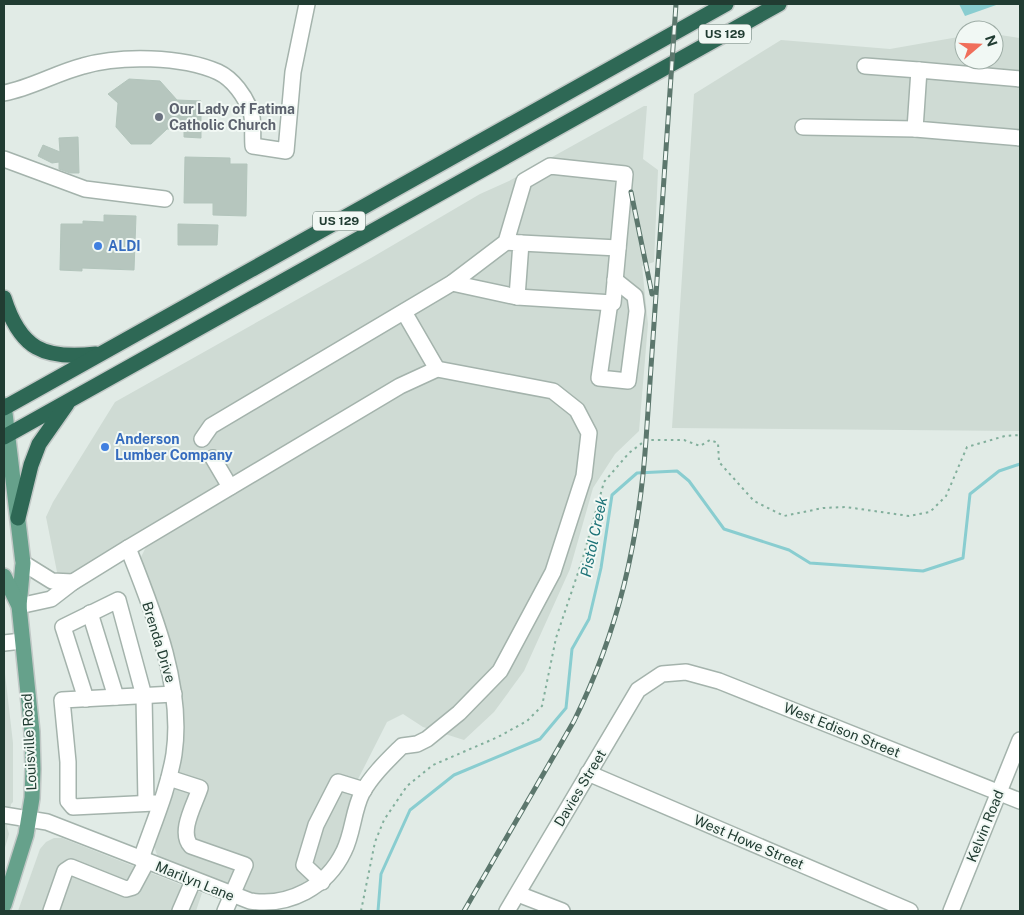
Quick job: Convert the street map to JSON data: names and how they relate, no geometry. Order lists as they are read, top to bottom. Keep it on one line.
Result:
{"streets":{"highway":["US 129"],"main road":["Louisville Road"],"street":["Brenda Drive","West Edison Street","Davies Street","Kelvin Road","West Howe Street","Marilyn Lane"]},"crossings":[["US 129","Louisville Road"],["Brenda Drive","Marilyn Lane"],["West Edison Street","Davies Street"],["West Edison Street","Kelvin Road"],["Louisville Road","Marilyn Lane"],["Davies Street","West Howe Street"]],"water":["Pistol Creek"],"places":["Our Lady of Fatima Catholic Church","ALDI","Anderson Lumber Company"],"north":"right"}
